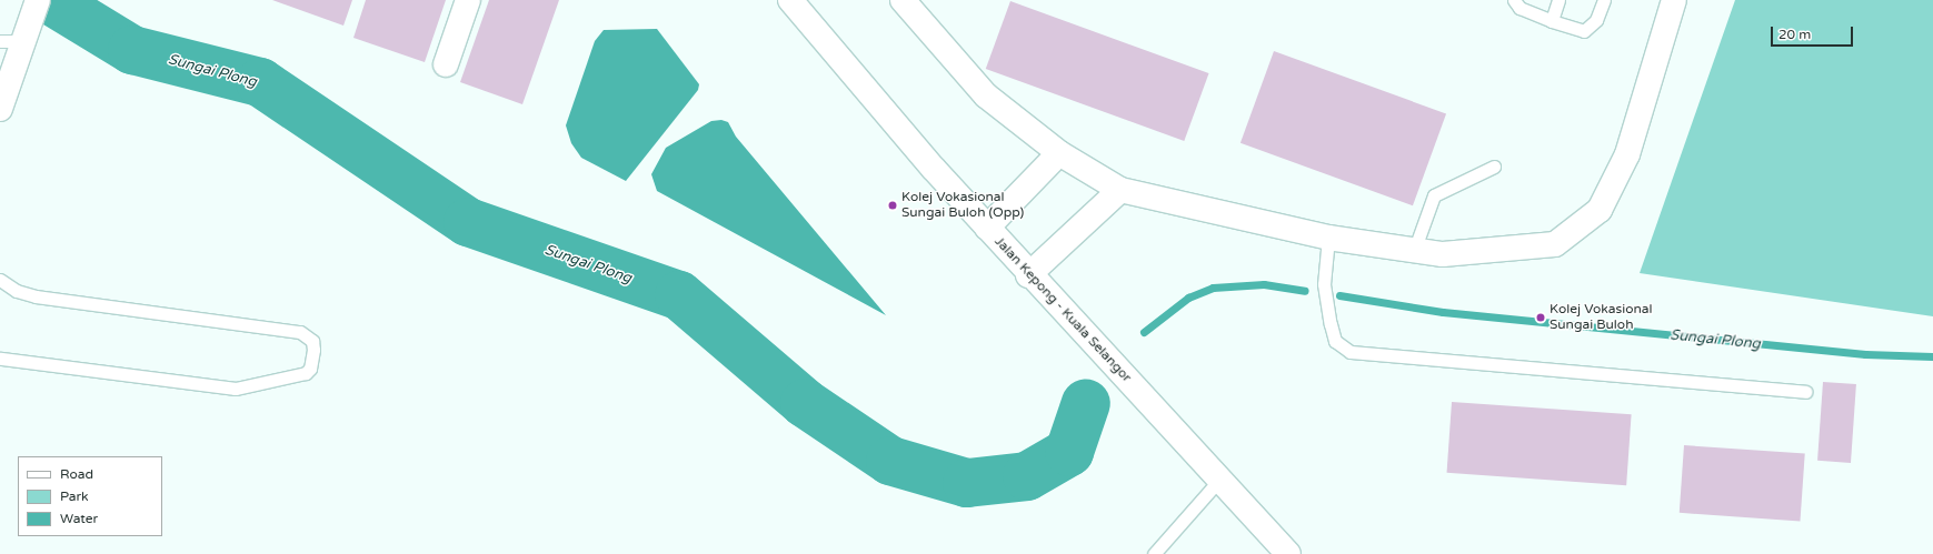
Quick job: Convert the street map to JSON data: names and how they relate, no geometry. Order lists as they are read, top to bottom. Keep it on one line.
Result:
{"streets":{"main road":["Jalan Kepong - Kuala Selangor"]},"water":["Sungai Plong"],"places":["Kolej Vokasional Sungai Buloh (Opp)","Kolej Vokasional Sungai Buloh"],"legend":["Road","Park","Water"],"scale_bar":"20 m"}
